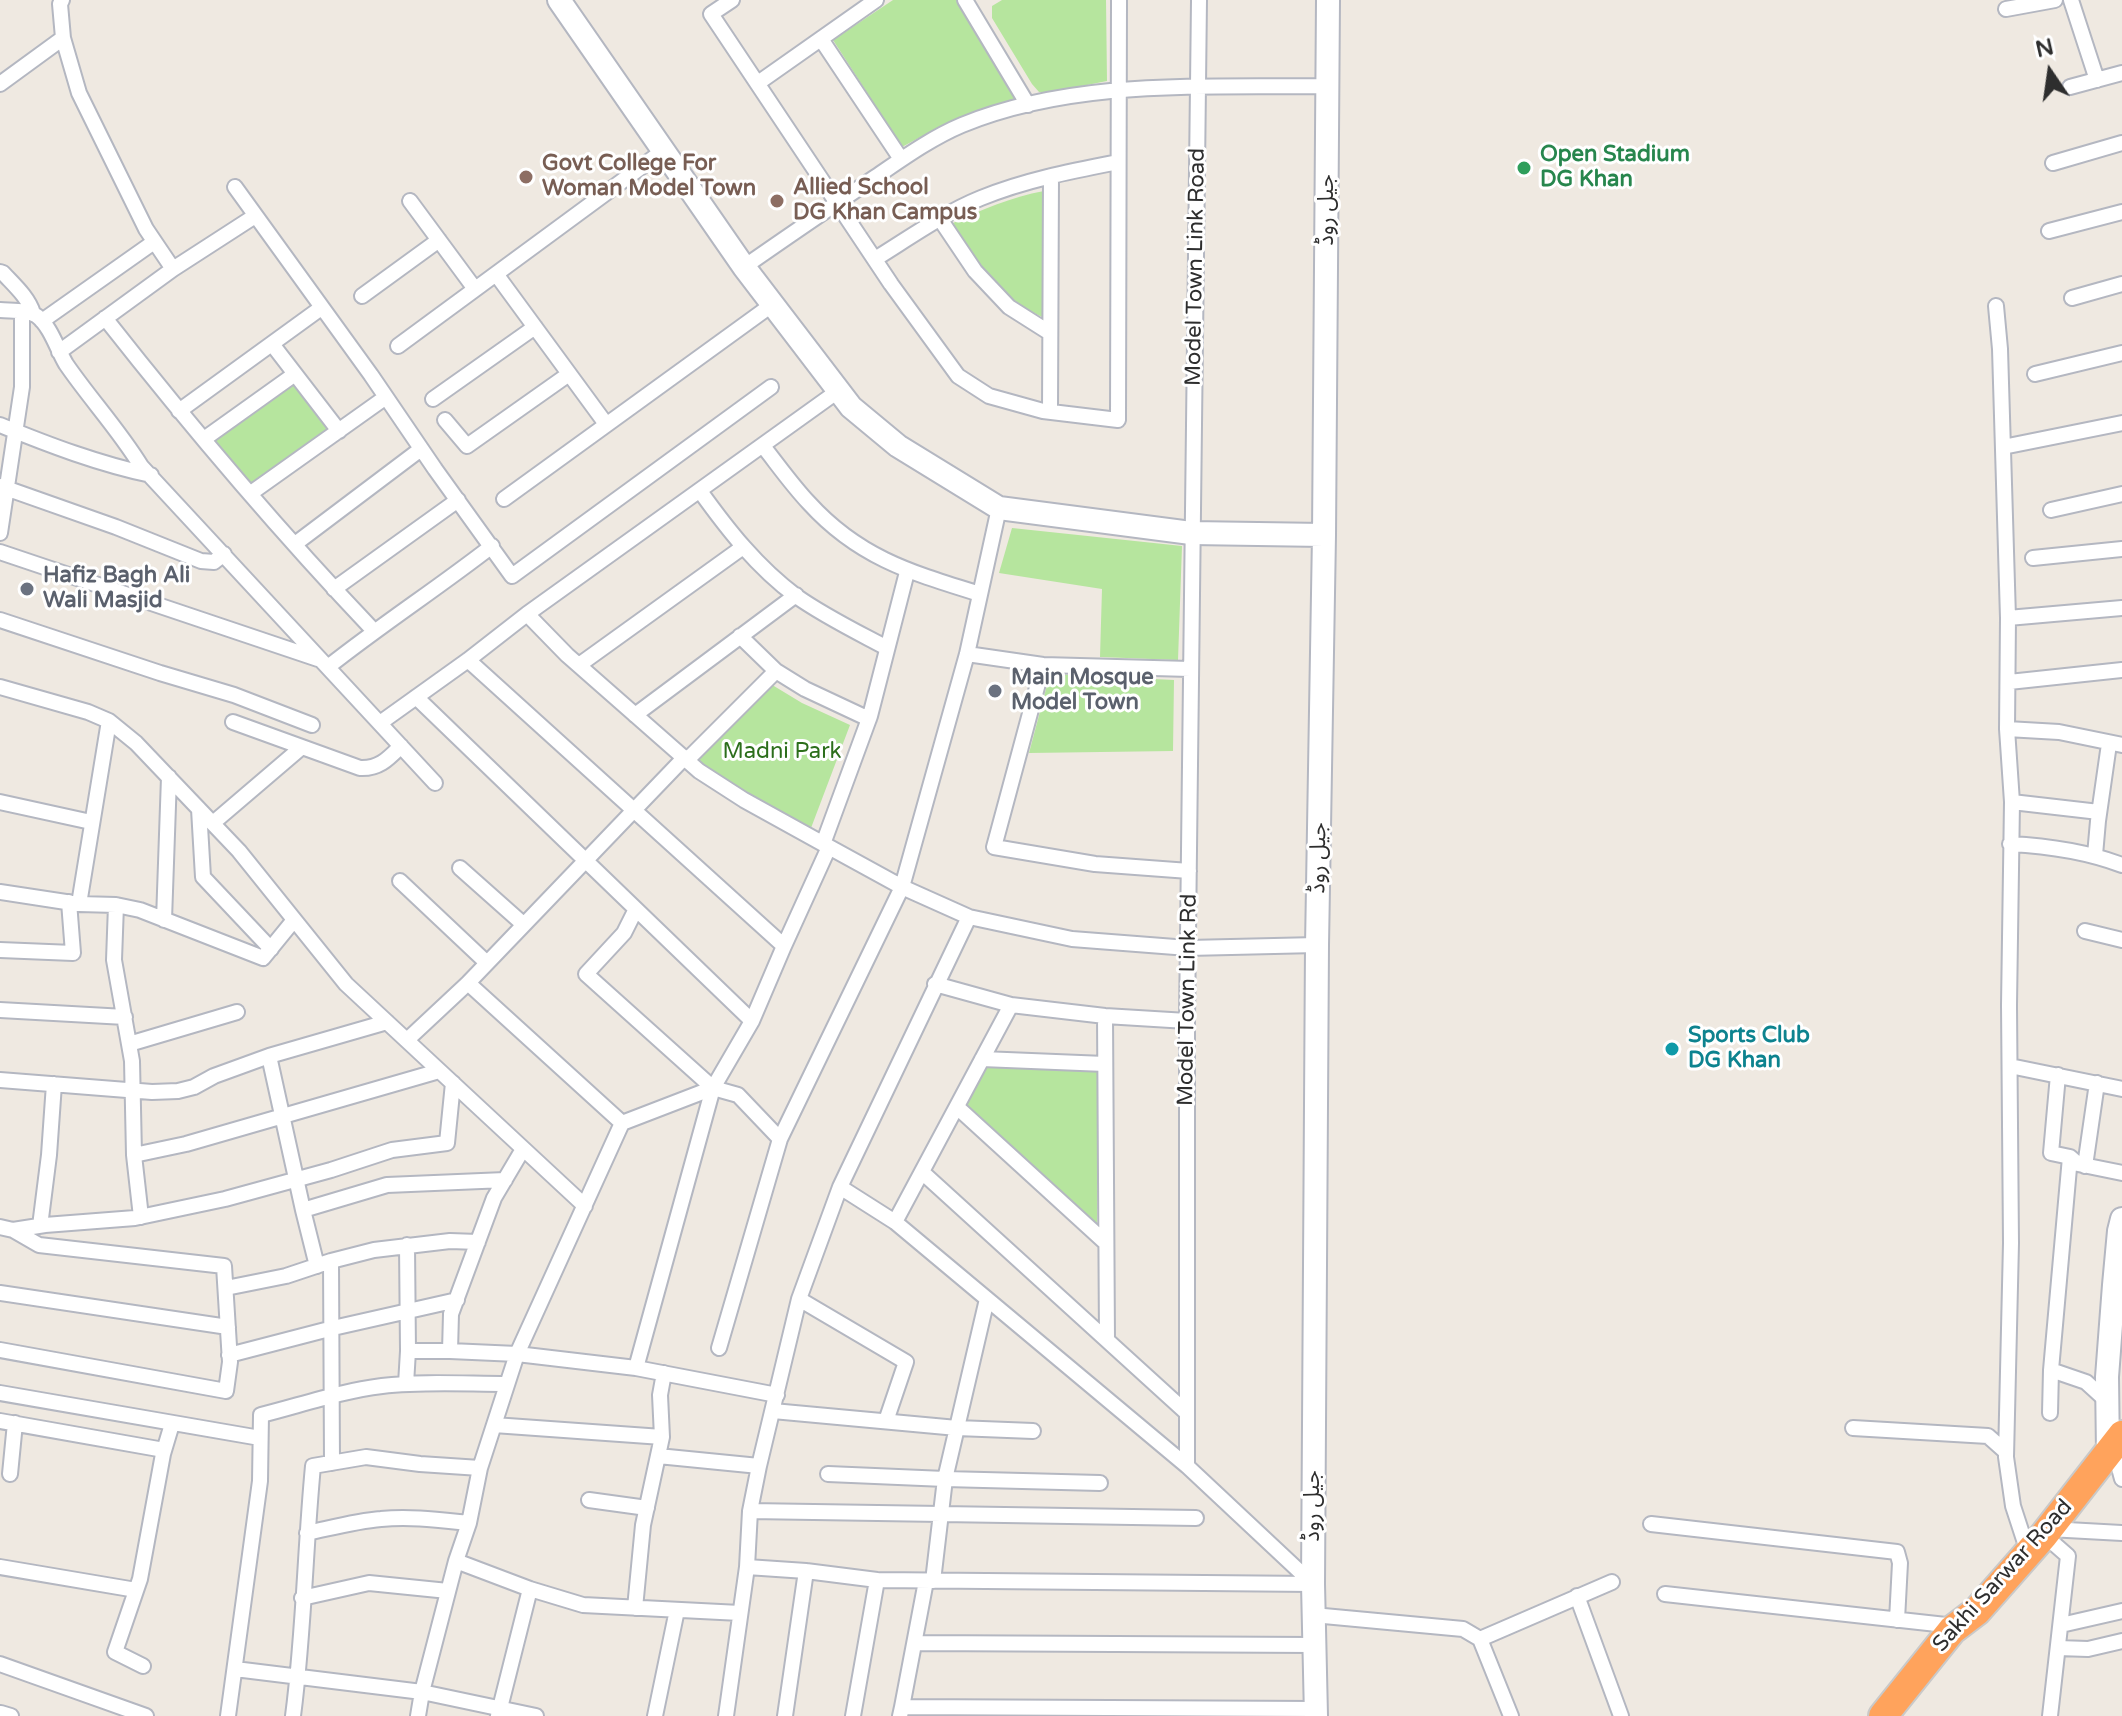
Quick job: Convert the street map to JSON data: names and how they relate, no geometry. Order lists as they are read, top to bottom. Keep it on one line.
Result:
{"streets":{"highway":["Sakhi Sarwar Road"],"main road":["جیل روڈ"],"street":["Model Town Link Road","Model Town Link Rd"]},"crossings":[["Model Town Link Road","Model Town Link Rd"]],"parks":["Madni Park"],"places":["Open Stadium DG Khan","Govt College For Woman Model Town","Allied School DG Khan Campus","Hafiz Bagh Ali Wali Masjid","Main Mosque Model Town","Sports Club DG Khan"],"north":"top"}
